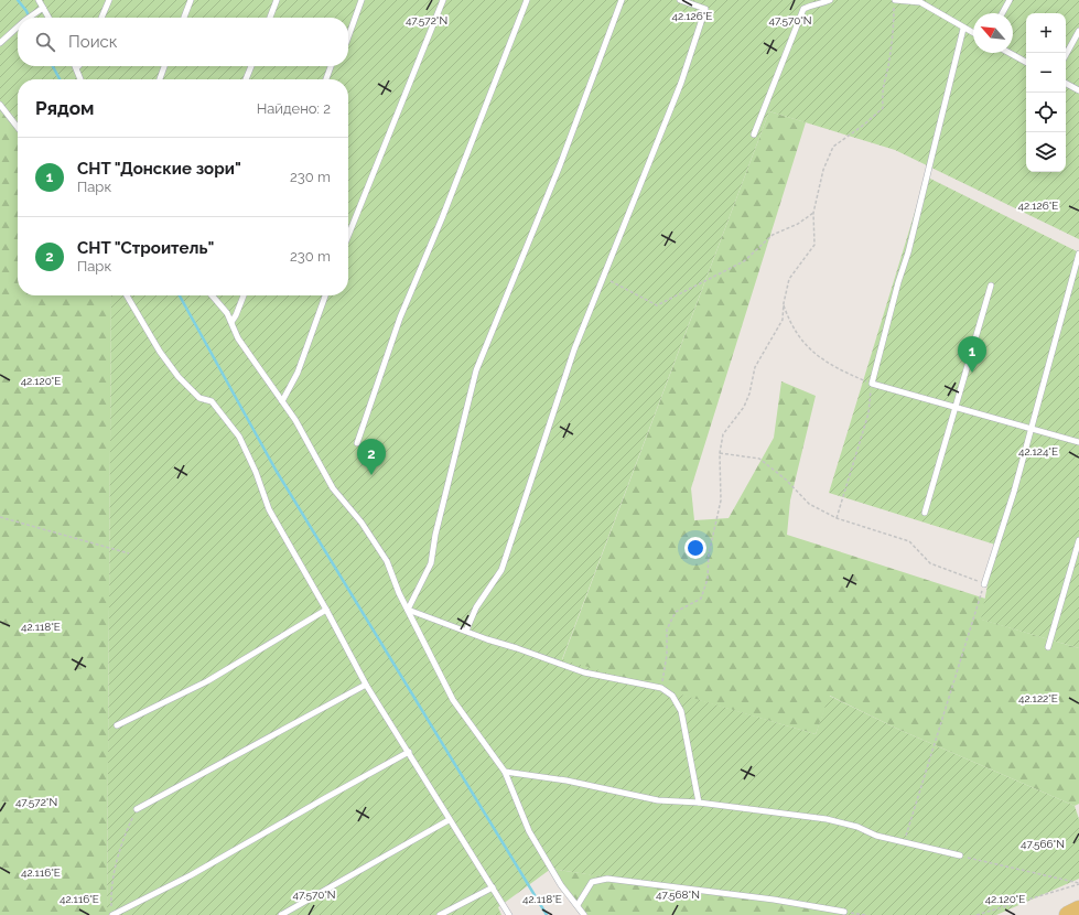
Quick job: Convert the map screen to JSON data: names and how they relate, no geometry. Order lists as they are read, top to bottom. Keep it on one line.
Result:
{"north":"top left","page":{"map_buttons":["+","−"],"search":"Поиск","heading":["Рядом","Найдено: 2"],"list":[{"mark":"1","name":"СНТ \"Донские зори\"","note":"Парк","value":"230 m"},{"mark":"2","name":"СНТ \"Строитель\"","note":"Парк","value":"230 m"}],"pins":["1","2"]},"coordinates":["42.126°E","47.572°N","47.570°N","42.120°E","42.124°E","42.118°E","42.122°E","47.566°N","42.116°E","47.568°N"]}
